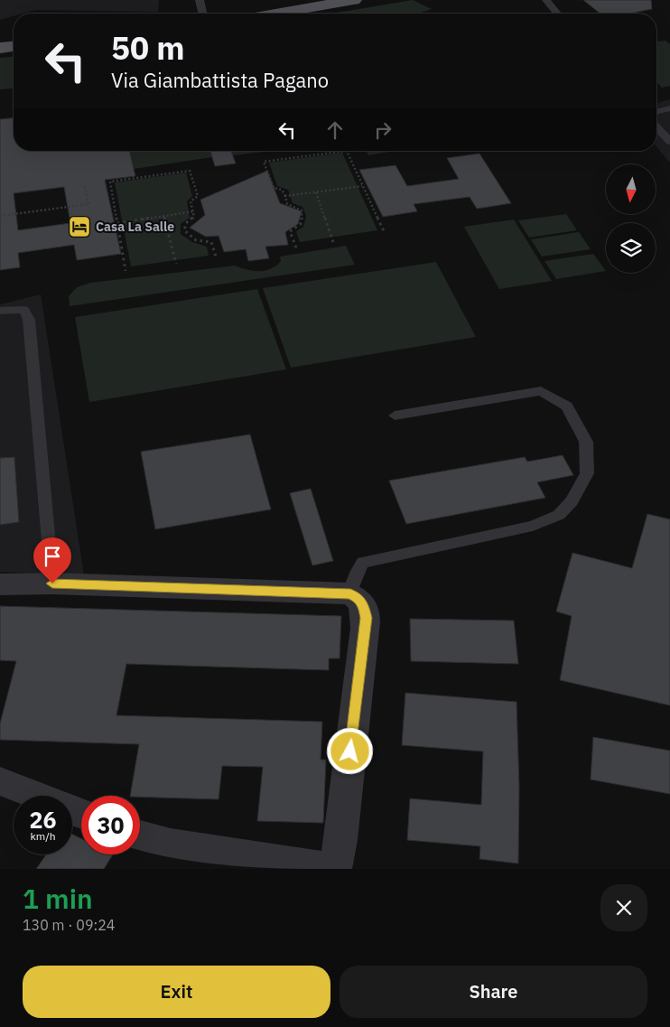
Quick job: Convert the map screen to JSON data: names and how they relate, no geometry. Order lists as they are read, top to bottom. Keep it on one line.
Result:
{"places":{"hotel":["Casa La Salle"]},"north":"bottom","page":{"turn":["50 m","Via Giambattista Pagano"],"speed":"26 km/h","limit":"30","heading":["1 min","130 m · 09:24"],"buttons":["Exit","Share"]}}
